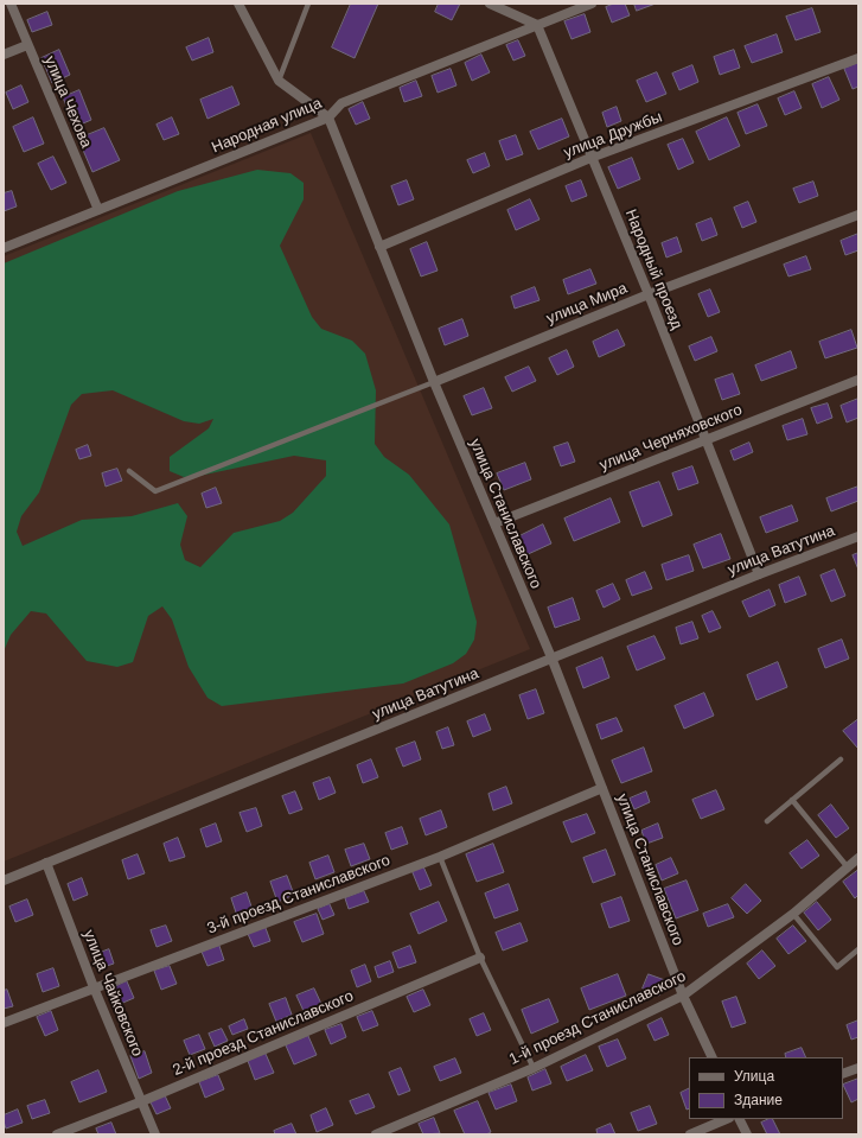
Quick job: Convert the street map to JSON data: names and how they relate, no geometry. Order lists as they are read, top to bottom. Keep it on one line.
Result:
{"streets":{"street":["улица Чехова","Народная улица","улица Дружбы","Народный проезд","улица Мира","улица Черняховского","улица Станиславского","улица Ватутина","3-й проезд Станиславского","улица Чайковского","1-й проезд Станиславского","2-й проезд Станиславского"]},"crossings":[["улица Чехова","Народная улица"],["Народная улица","Народный проезд"],["Народная улица","улица Станиславского"],["улица Дружбы","Народный проезд"],["улица Дружбы","улица Станиславского"],["Народный проезд","улица Мира"],["Народный проезд","улица Черняховского"],["Народный проезд","улица Ватутина"],["улица Мира","улица Станиславского"],["улица Черняховского","улица Станиславского"],["улица Станиславского","улица Ватутина"],["улица Станиславского","3-й проезд Станиславского"],["улица Станиславского","1-й проезд Станиславского"],["улица Ватутина","улица Чайковского"],["3-й проезд Станиславского","улица Чайковского"],["улица Чайковского","2-й проезд Станиславского"]],"legend":["Улица","Здание"]}
